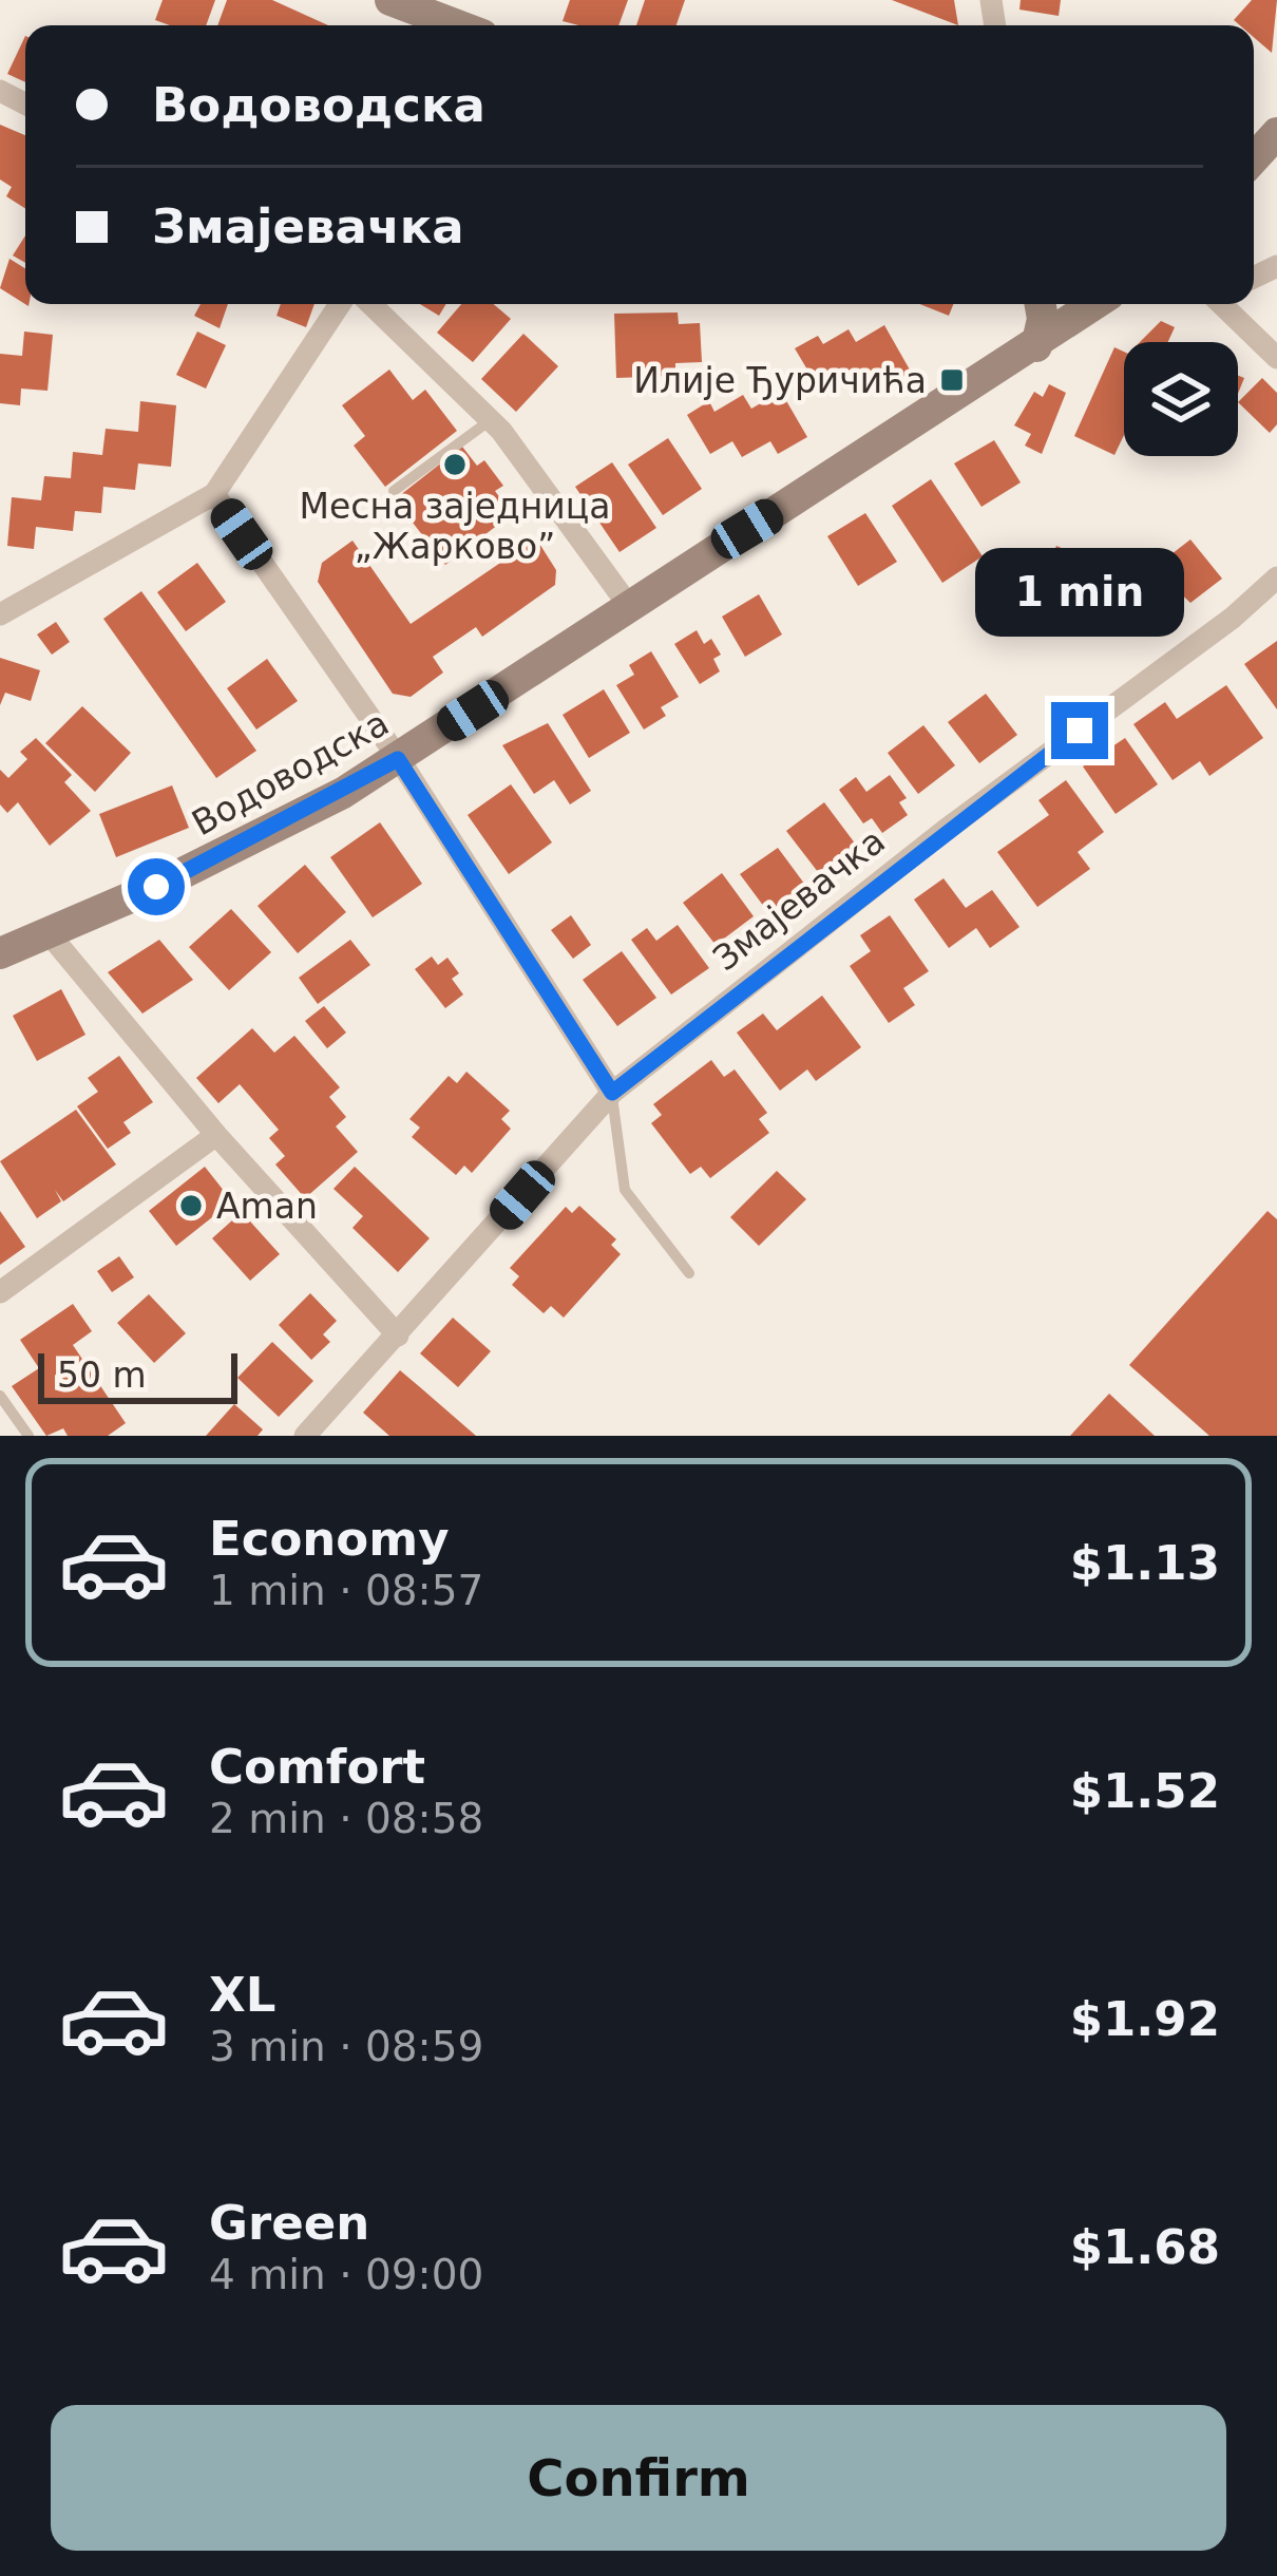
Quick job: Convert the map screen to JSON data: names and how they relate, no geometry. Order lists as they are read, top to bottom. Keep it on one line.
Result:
{"streets":{"street":["Водоводска","Змајевачка"]},"places":{"transit":["Илије Ђуричића"],"other":["Месна заједница „Жарково”","Aman"]},"scale_bar":"50 m","page":{"banner":["Водоводска","Змајевачка"],"bubble":"1 min","scale":"50 m","list":[{"name":"Economy","note":"1 min · 08:57","value":"$1.13"},{"name":"Comfort","note":"2 min · 08:58","value":"$1.52"},{"name":"XL","note":"3 min · 08:59","value":"$1.92"},{"name":"Green","note":"4 min · 09:00","value":"$1.68"}],"buttons":"Confirm"}}
